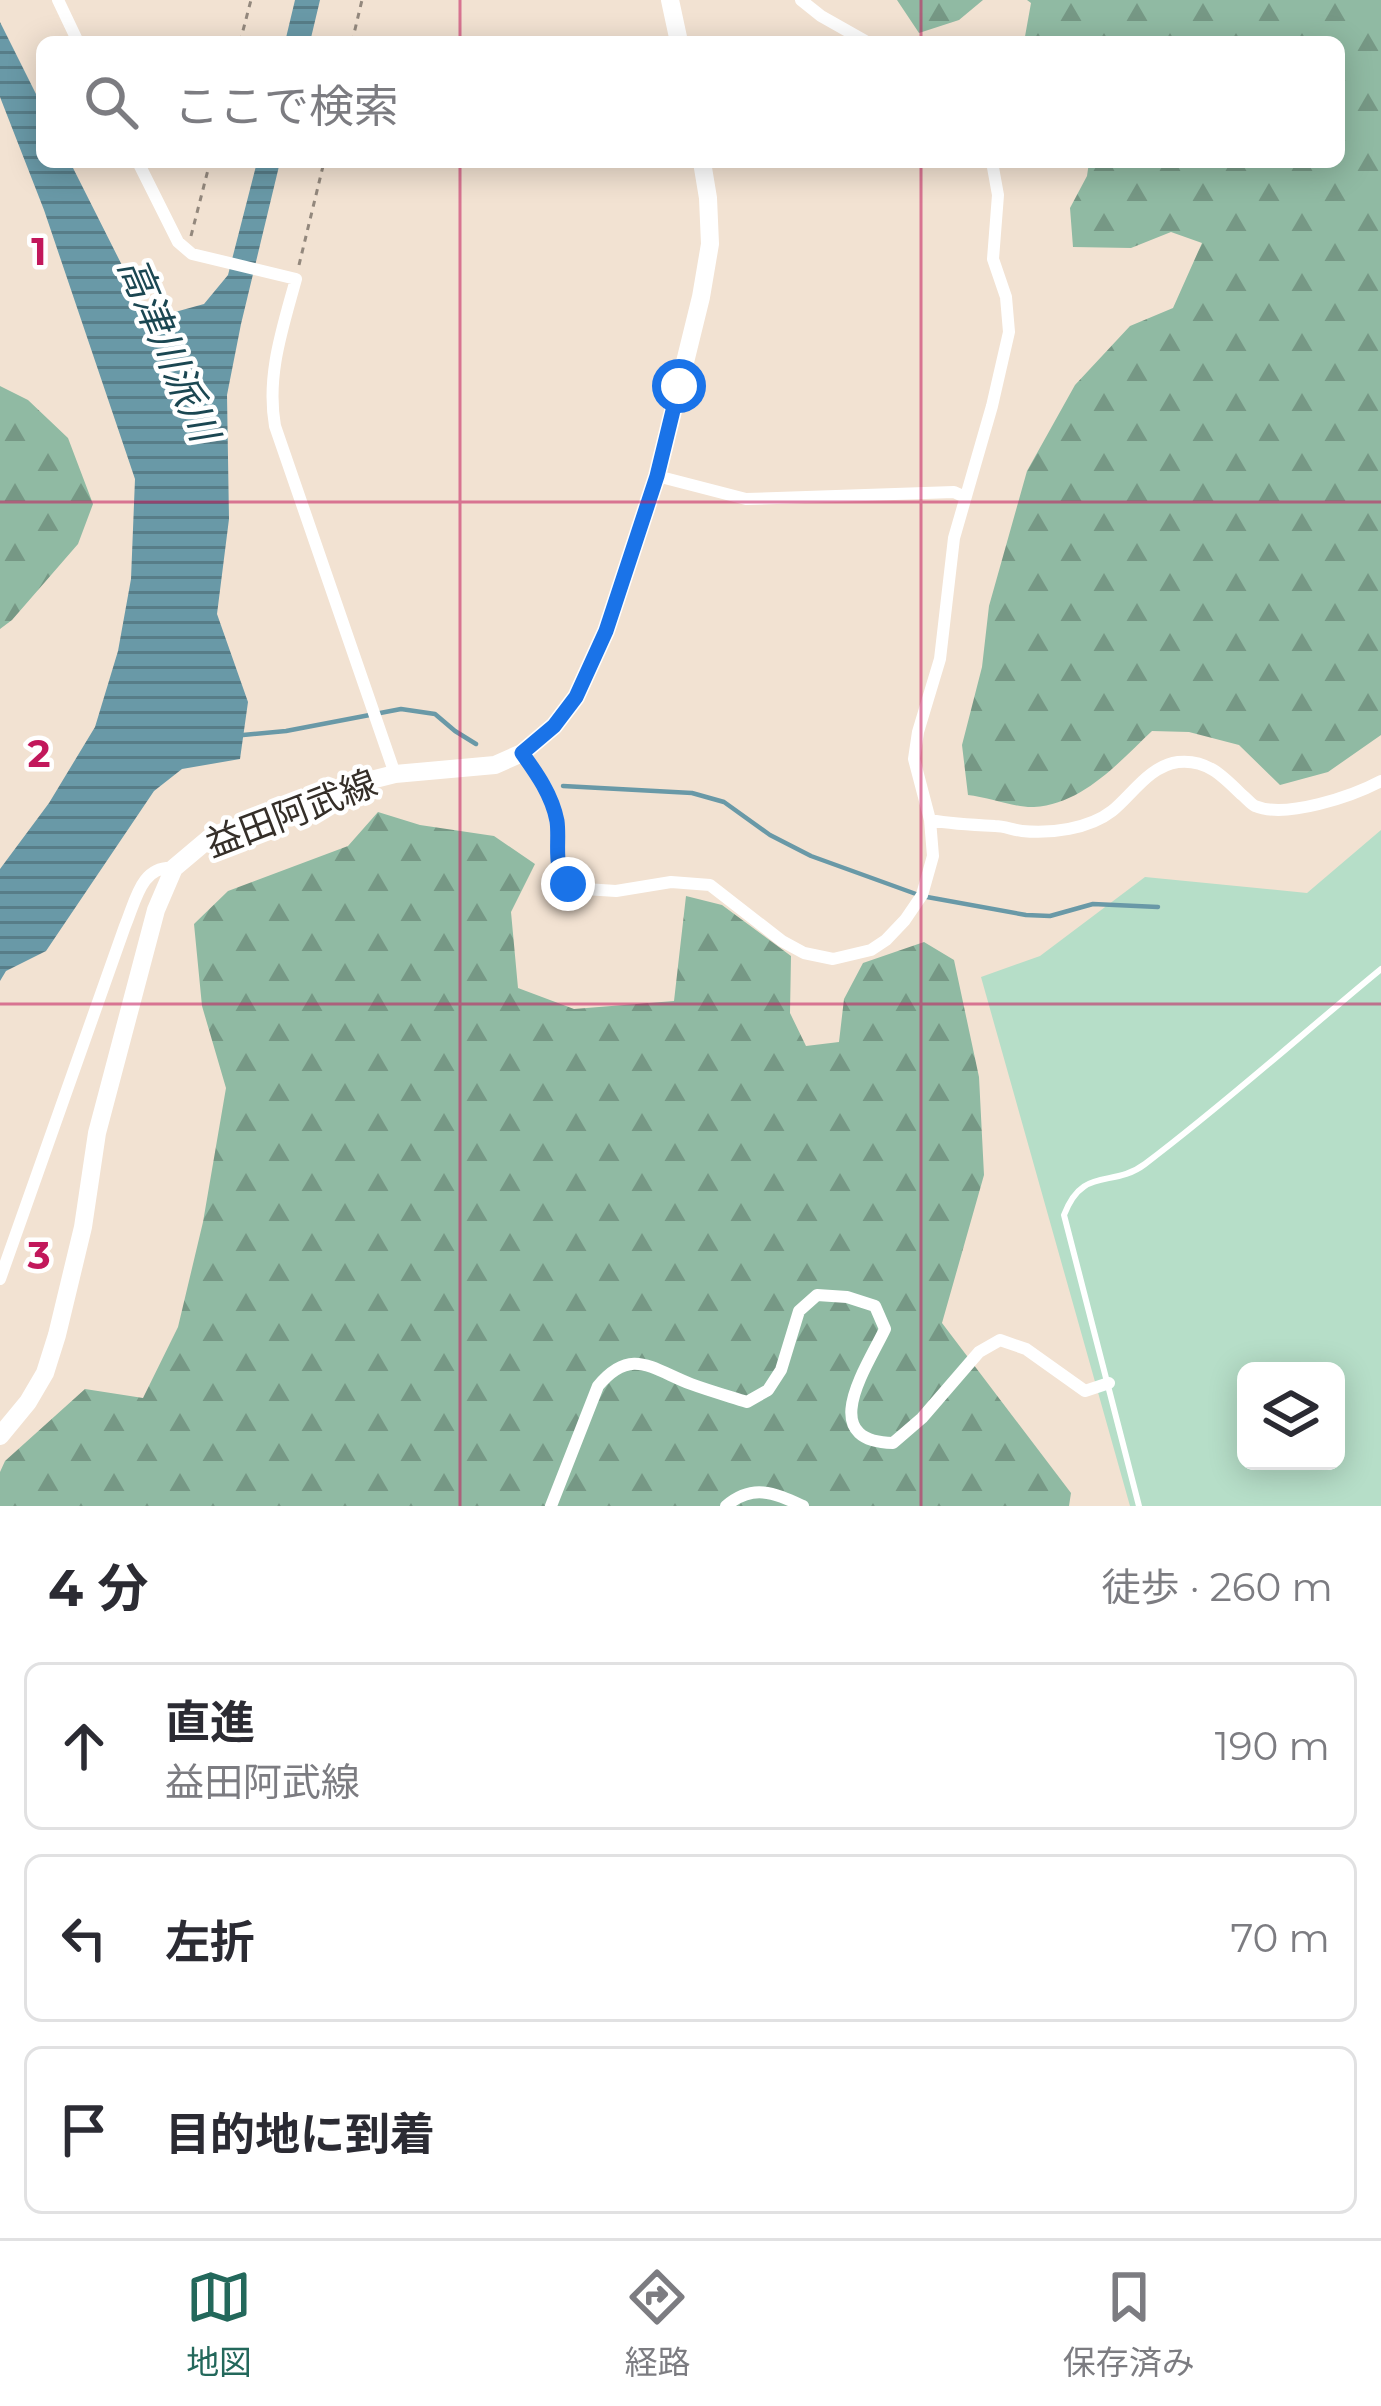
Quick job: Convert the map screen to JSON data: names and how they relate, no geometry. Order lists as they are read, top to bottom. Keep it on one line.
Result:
{"streets":{"main road":["益田阿武線"]},"water":["高津川派川"],"page":{"search":"ここで検索","heading":["4 分","徒歩 · 260 m"],"list":[["直進","益田阿武線","190 m"],["左折","70 m"],"目的地に到着"],"nav":["地図","経路","保存済み"]},"grid":{"rows":["1","2","3"]}}
